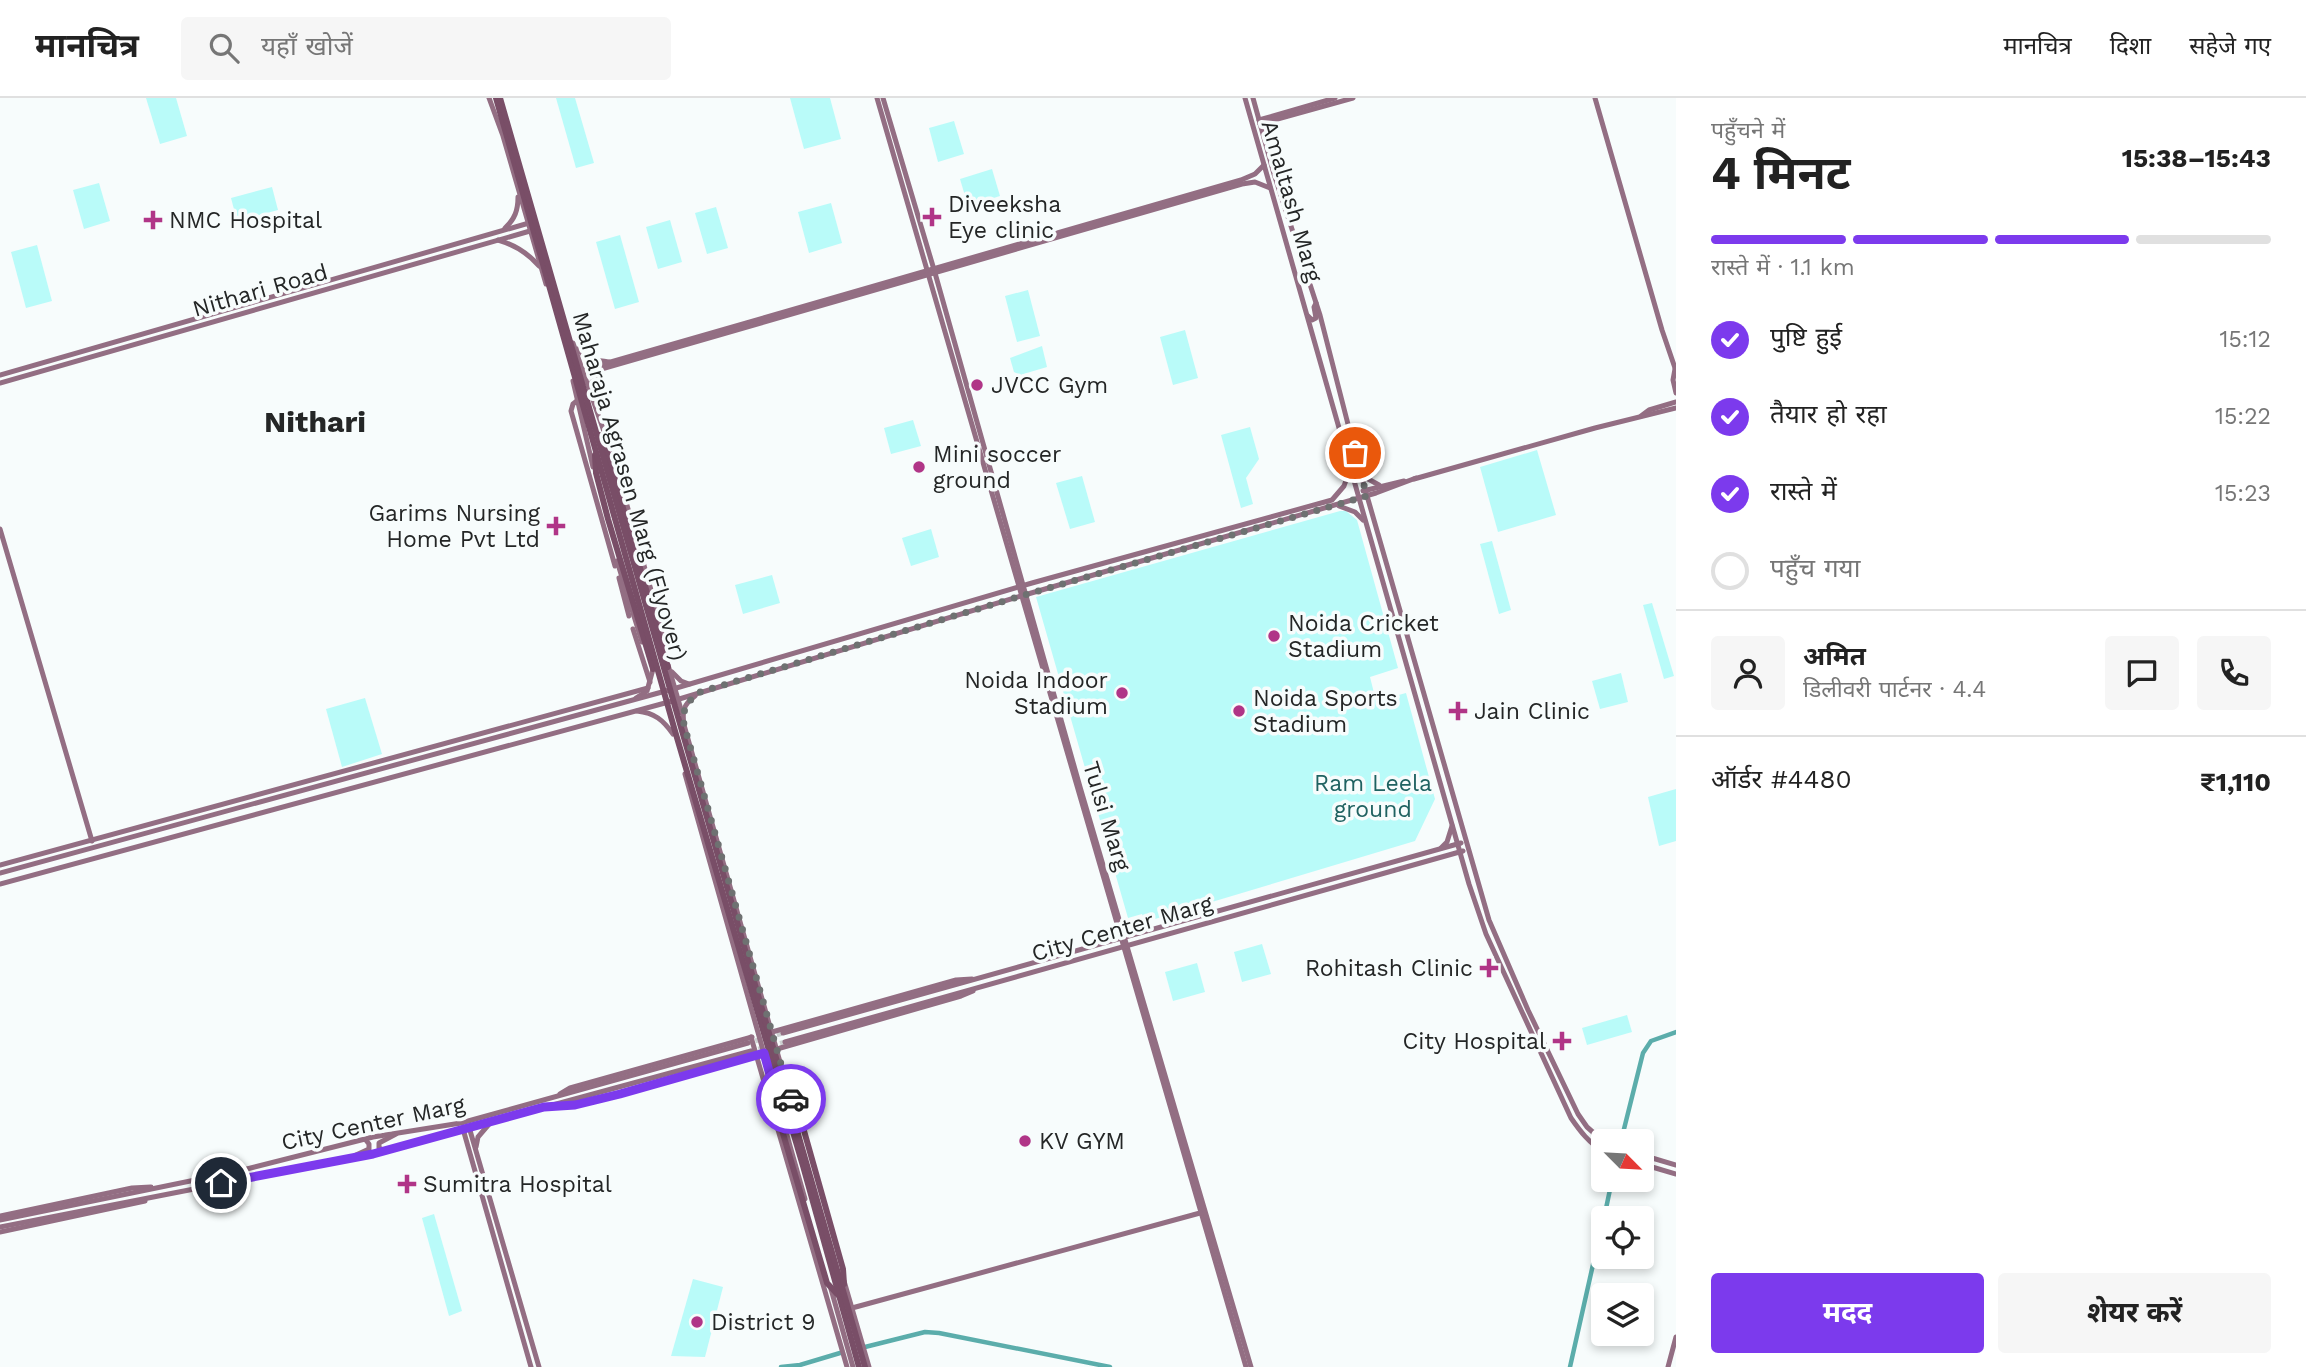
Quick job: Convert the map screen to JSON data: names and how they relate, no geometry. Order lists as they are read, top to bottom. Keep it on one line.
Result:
{"streets":{"main road":["Maharaja Agrasen Marg (Flyover)"],"street":["Amaltash Marg","Nithari Road","Tulsi Marg","City Center Marg"]},"crossings":[["Amaltash Marg","City Center Marg"],["Tulsi Marg","City Center Marg"]],"districts":["Nithari"],"parks":["Ram Leela ground"],"places":{"health":["Diveeksha Eye clinic","NMC Hospital","Garims Nursing Home Pvt Ltd","Jain Clinic","Rohitash Clinic","City Hospital","Sumitra Hospital"],"other":["JVCC Gym","Mini soccer ground","Noida Cricket Stadium","Noida Indoor Stadium","Noida Sports Stadium","KV GYM","District 9"]},"north":"bottom right","page":{"header":"मानचित्र","search":"यहाँ खोजें","nav":["मानचित्र","दिशा","सहेजे गए"],"heading":["4 मिनट","पहुँचने में","15:38–15:43"],"panel":["अमित","डिलीवरी पार्टनर · 4.4","ऑर्डर #4480","₹1,110"],"bar":"रास्ते में · 1.1 km","list":[["पुष्टि हुई","15:12"],["तैयार हो रहा","15:22"],["रास्ते में","15:23"],"पहुँच गया"],"buttons":["मदद","शेयर करें"]}}
